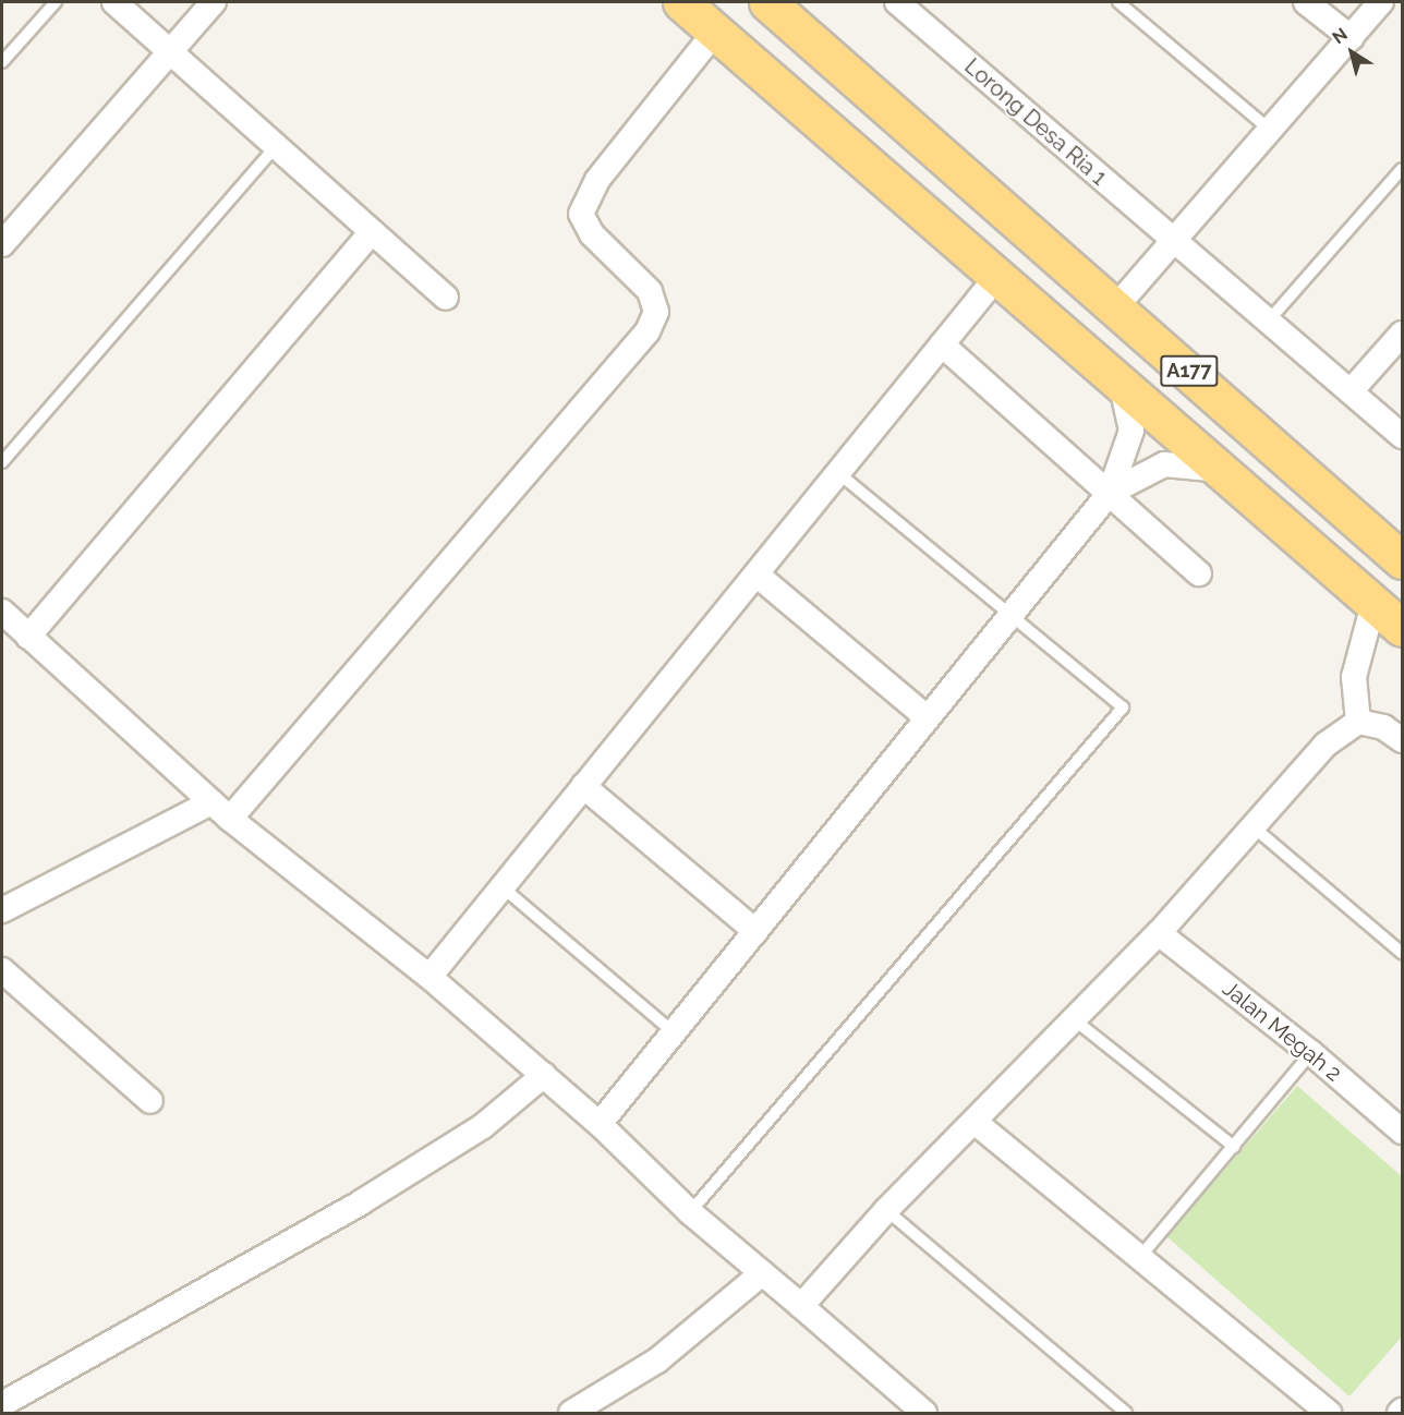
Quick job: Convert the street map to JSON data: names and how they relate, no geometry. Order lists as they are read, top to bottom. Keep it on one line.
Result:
{"streets":{"highway":["A177"],"street":["Lorong Desa Ria 1","Jalan Megah 2"]},"north":"top left"}
